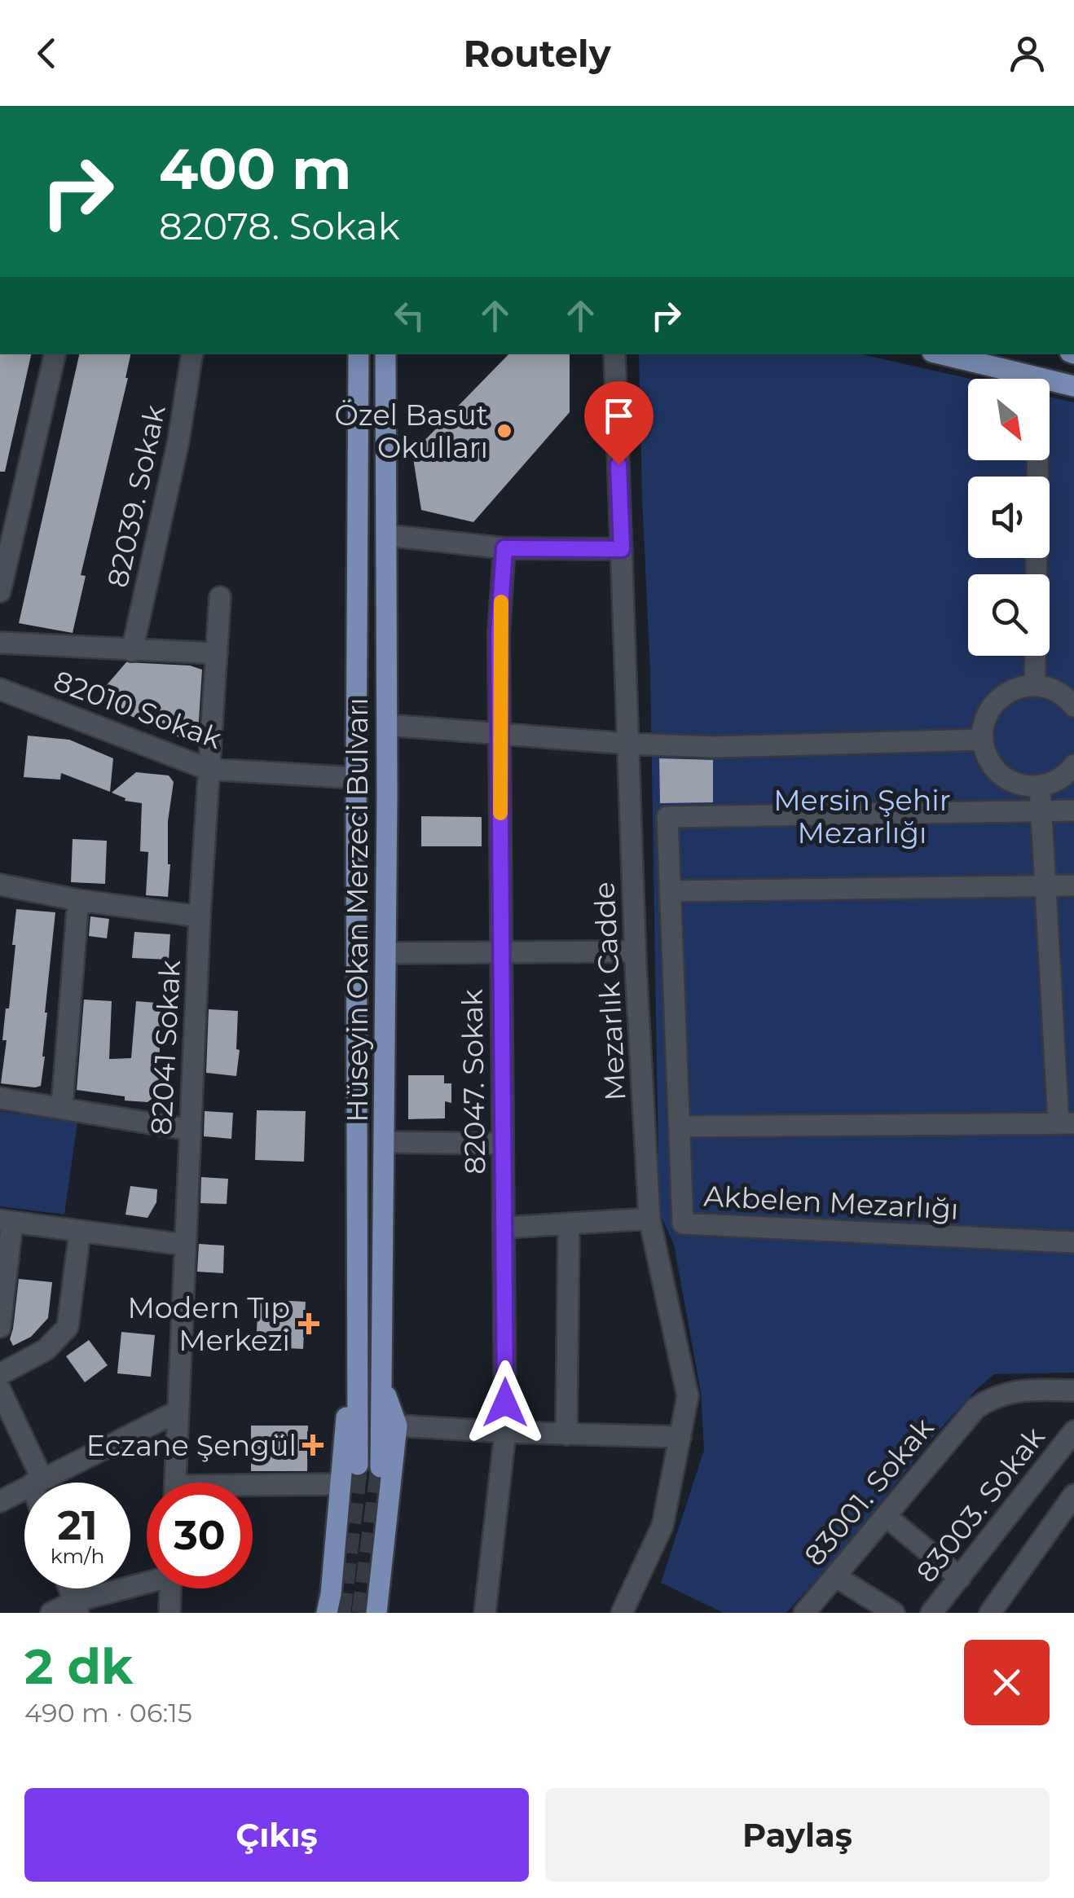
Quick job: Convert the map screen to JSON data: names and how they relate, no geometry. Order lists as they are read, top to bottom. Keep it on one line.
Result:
{"streets":{"main road":["Hüseyin Okan Merzeci Bulvarı"],"street":["82039. Sokak","82010 Sokak","Mezarlık Cadde","82041 Sokak","82047. Sokak","Akbelen Mezarlığı","83001. Sokak","83003. Sokak"]},"crossings":[["82010 Sokak","Hüseyin Okan Merzeci Bulvarı"],["82010 Sokak","82041 Sokak"]],"parks":["Mersin Şehir Mezarlığı"],"places":{"other":["Özel Basut Okulları"],"health":["Modern Tıp Merkezi","Eczane Şengül"]},"north":"bottom right","page":{"header":"Routely","turn":["400 m","82078. Sokak"],"speed":"21 km/h","limit":"30","heading":["2 dk","490 m · 06:15"],"buttons":["Çıkış","Paylaş"]}}
